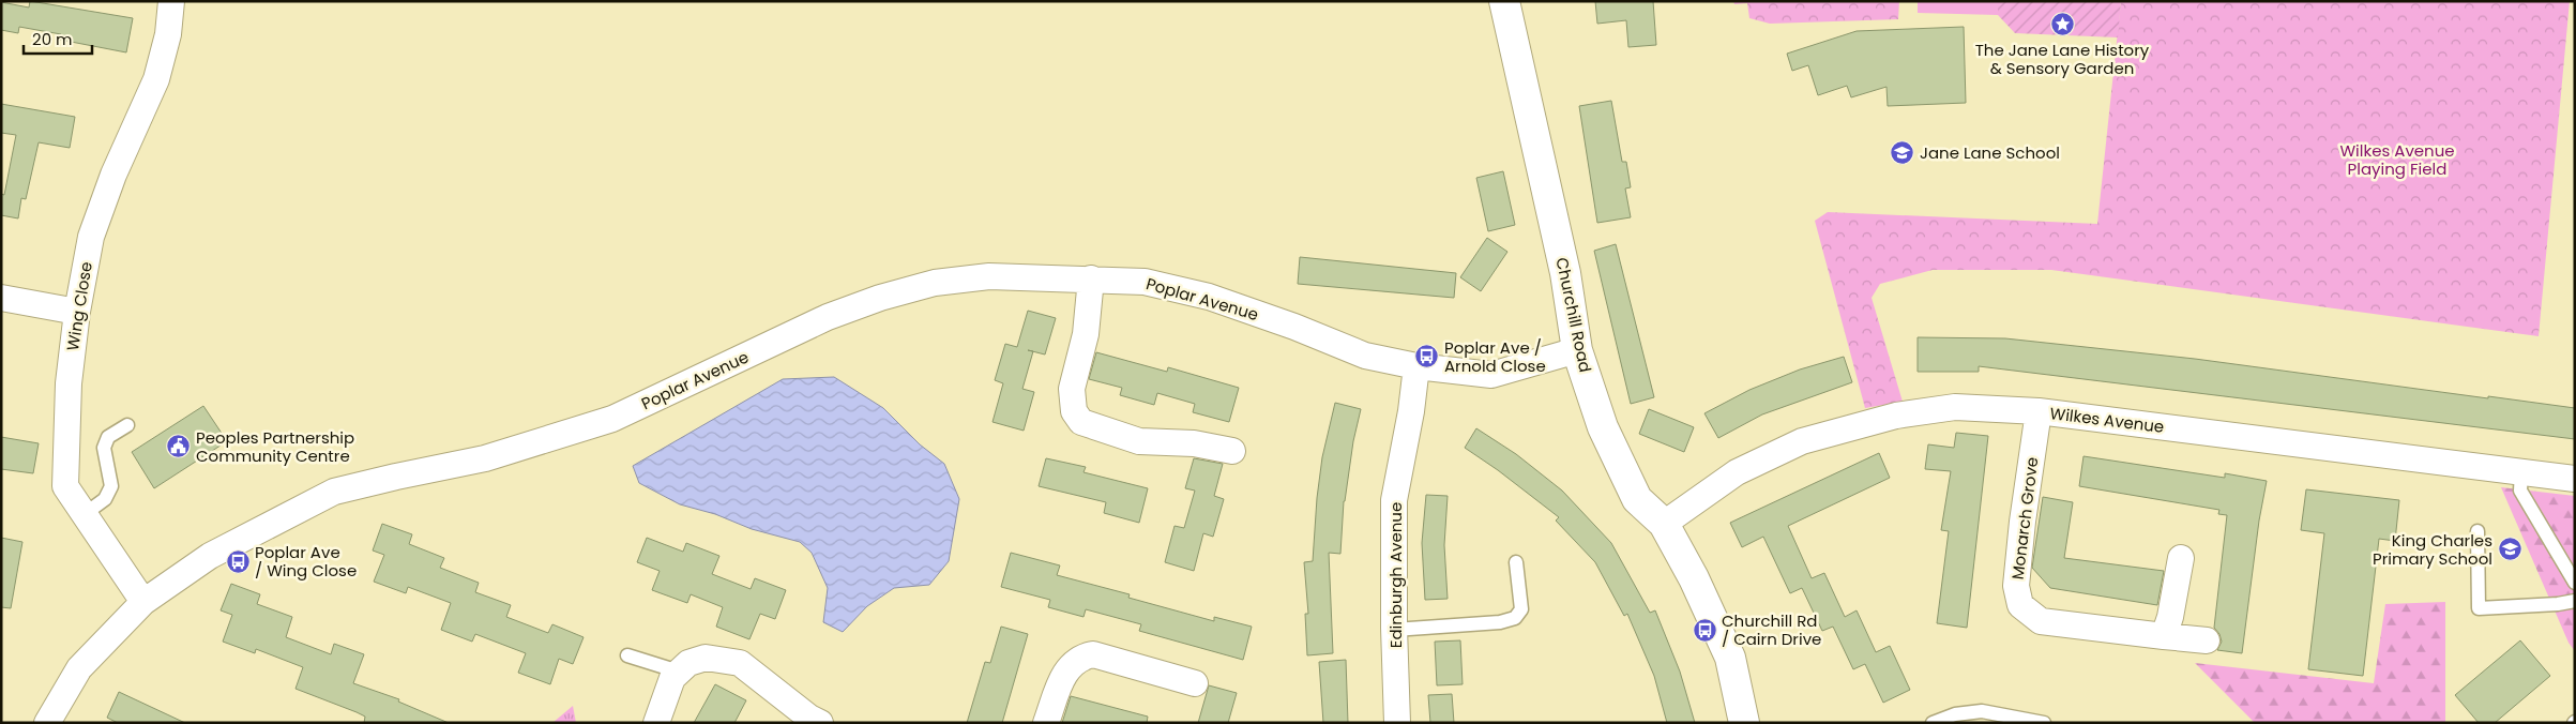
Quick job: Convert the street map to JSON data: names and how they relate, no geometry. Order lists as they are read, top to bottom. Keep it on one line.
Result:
{"streets":{"street":["Poplar Avenue","Wing Close","Churchill Road","Wilkes Avenue","Monarch Grove","Edinburgh Avenue"]},"crossings":[["Poplar Avenue","Wing Close"],["Poplar Avenue","Churchill Road"],["Poplar Avenue","Edinburgh Avenue"],["Churchill Road","Wilkes Avenue"],["Wilkes Avenue","Monarch Grove"]],"parks":["Wilkes Avenue Playing Field"],"places":{"place":["The Jane Lane History & Sensory Garden"],"school or university":["Jane Lane School","King Charles Primary School"],"bus stop":["Poplar Ave / Arnold Close","Poplar Ave / Wing Close","Churchill Rd / Cairn Drive"],"public building":["Peoples Partnership Community Centre"]},"scale_bar":"20 m"}
